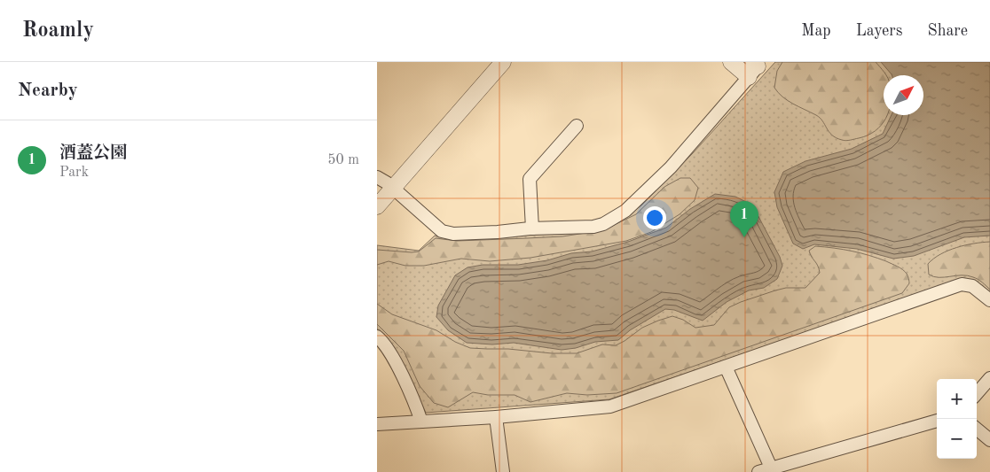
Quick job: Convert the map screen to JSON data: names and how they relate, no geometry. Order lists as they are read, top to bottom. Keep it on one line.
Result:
{"north":"top right","page":{"header":"Roamly","nav":["Map","Layers","Share"],"heading":"Nearby","list":[{"mark":"1","name":"酒蓋公園","note":"Park","value":"50 m"}],"pins":"1","map_buttons":["+","−"]}}
